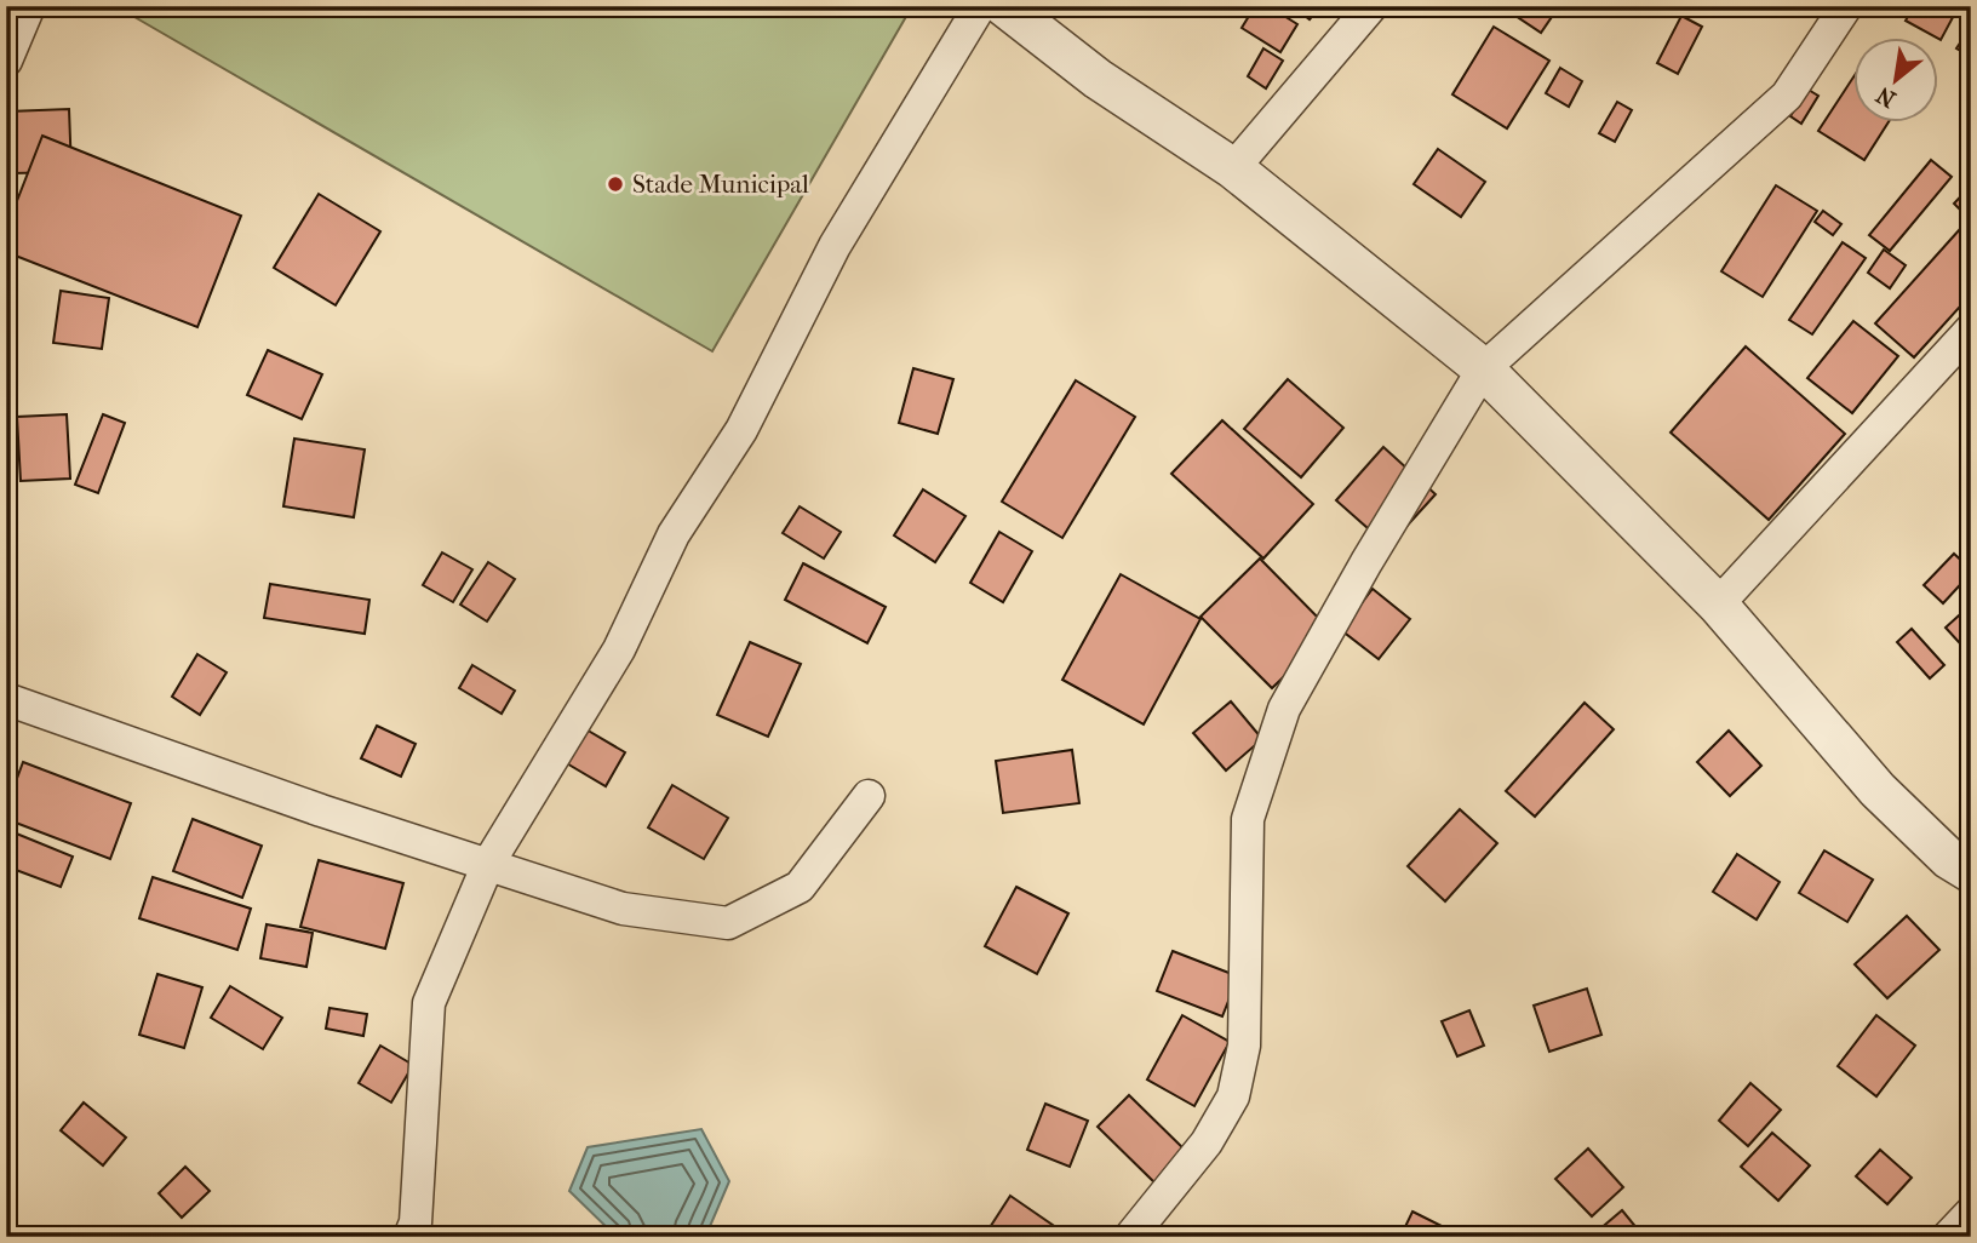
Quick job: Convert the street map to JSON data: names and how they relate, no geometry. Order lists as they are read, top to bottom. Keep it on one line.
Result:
{"places":["Stade Municipal"],"north":"bottom left"}
